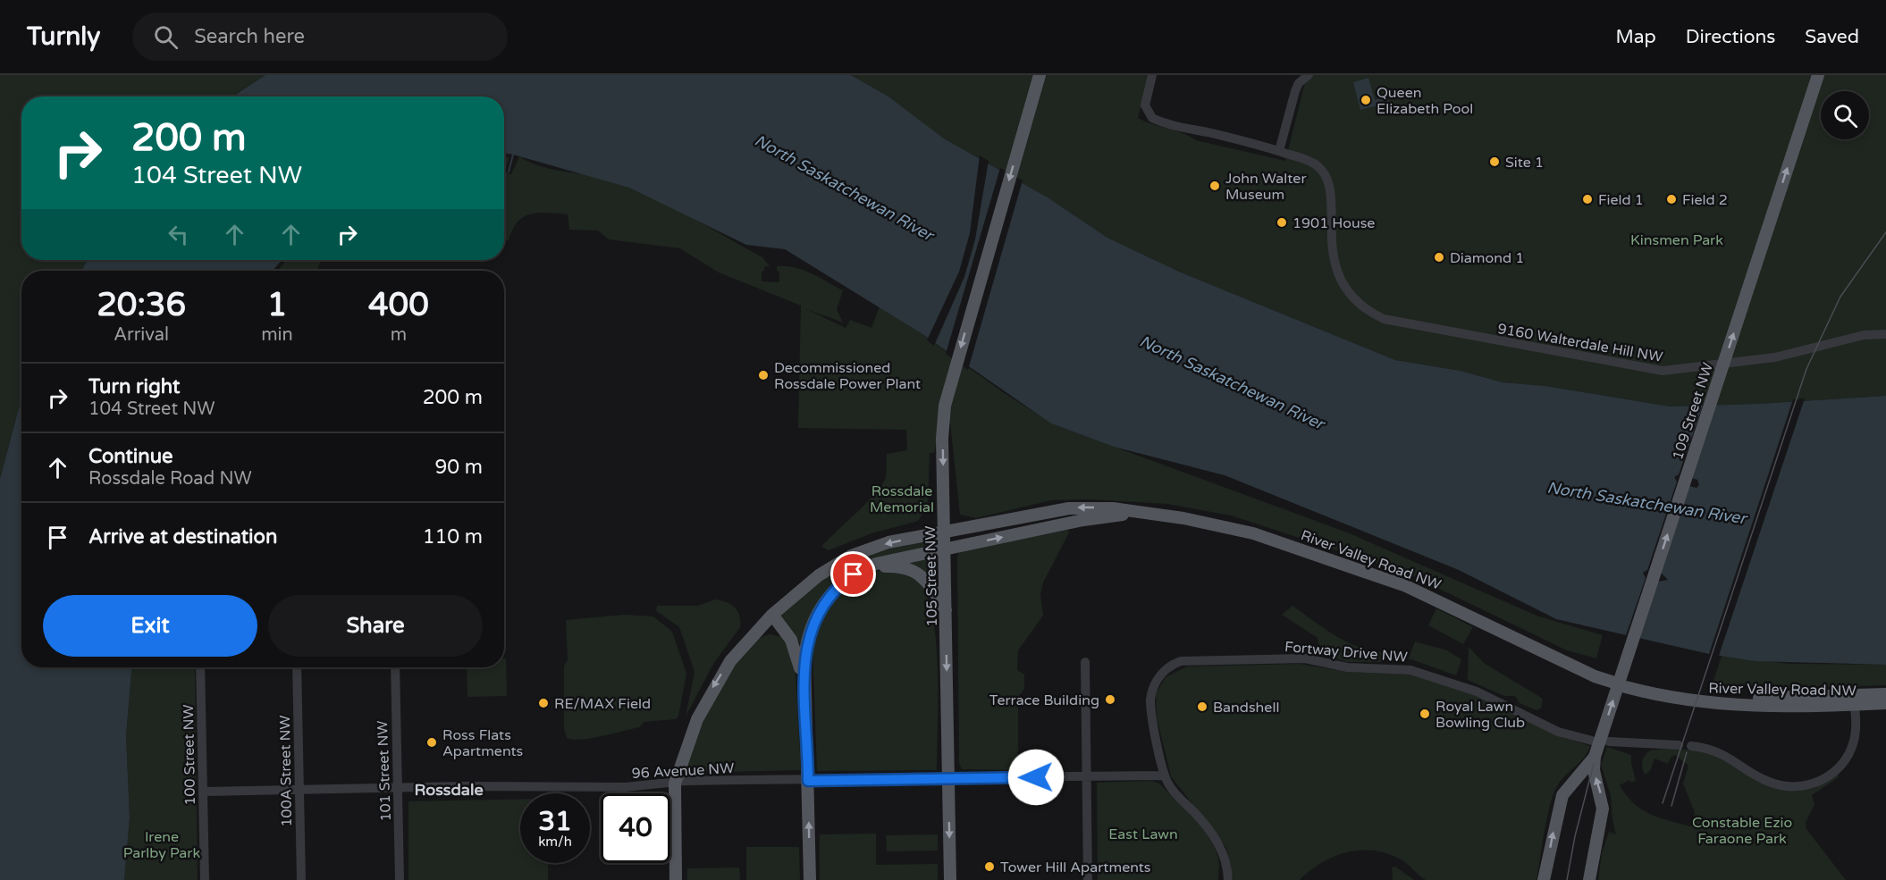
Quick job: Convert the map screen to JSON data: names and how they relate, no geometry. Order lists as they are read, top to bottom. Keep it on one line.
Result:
{"streets":{"main road":["109 Street NW","River Valley Road NW","105 Street NW"],"street":["9160 Walterdale Hill NW","Fortway Drive NW","100 Street NW","96 Avenue NW","100A Street NW","101 Street NW"]},"crossings":[["River Valley Road NW","105 Street NW"],["River Valley Road NW","96 Avenue NW"],["105 Street NW","96 Avenue NW"],["Fortway Drive NW","96 Avenue NW"],["100 Street NW","96 Avenue NW"],["96 Avenue NW","100A Street NW"],["96 Avenue NW","101 Street NW"]],"one_way":["109 Street NW","105 Street NW"],"districts":["Rossdale"],"water":["North Saskatchewan River"],"parks":["Kinsmen Park","Rossdale Memorial","Constable Ezio Faraone Park","East Lawn","Irene Parlby Park"],"places":["Queen Elizabeth Pool","Site 1","John Walter Museum","Field 1","Field 2","1901 House","Diamond 1","Decommissioned Rossdale Power Plant","Terrace Building","RE/MAX Field","Bandshell","Royal Lawn Bowling Club","Ross Flats Apartments","Tower Hill Apartments"],"page":{"header":"Turnly","search":"Search here","nav":["Map","Directions","Saved"],"turn":["200 m","104 Street NW"],"eta":["20:36","Arrival","1","min","400","m"],"list":[{"name":"Turn right","note":"104 Street NW","value":"200 m"},{"name":"Continue","note":"Rossdale Road NW","value":"90 m"},{"name":"Arrive at destination","value":"110 m"}],"buttons":["Exit","Share"],"speed":"31 km/h","limit":"40"}}
